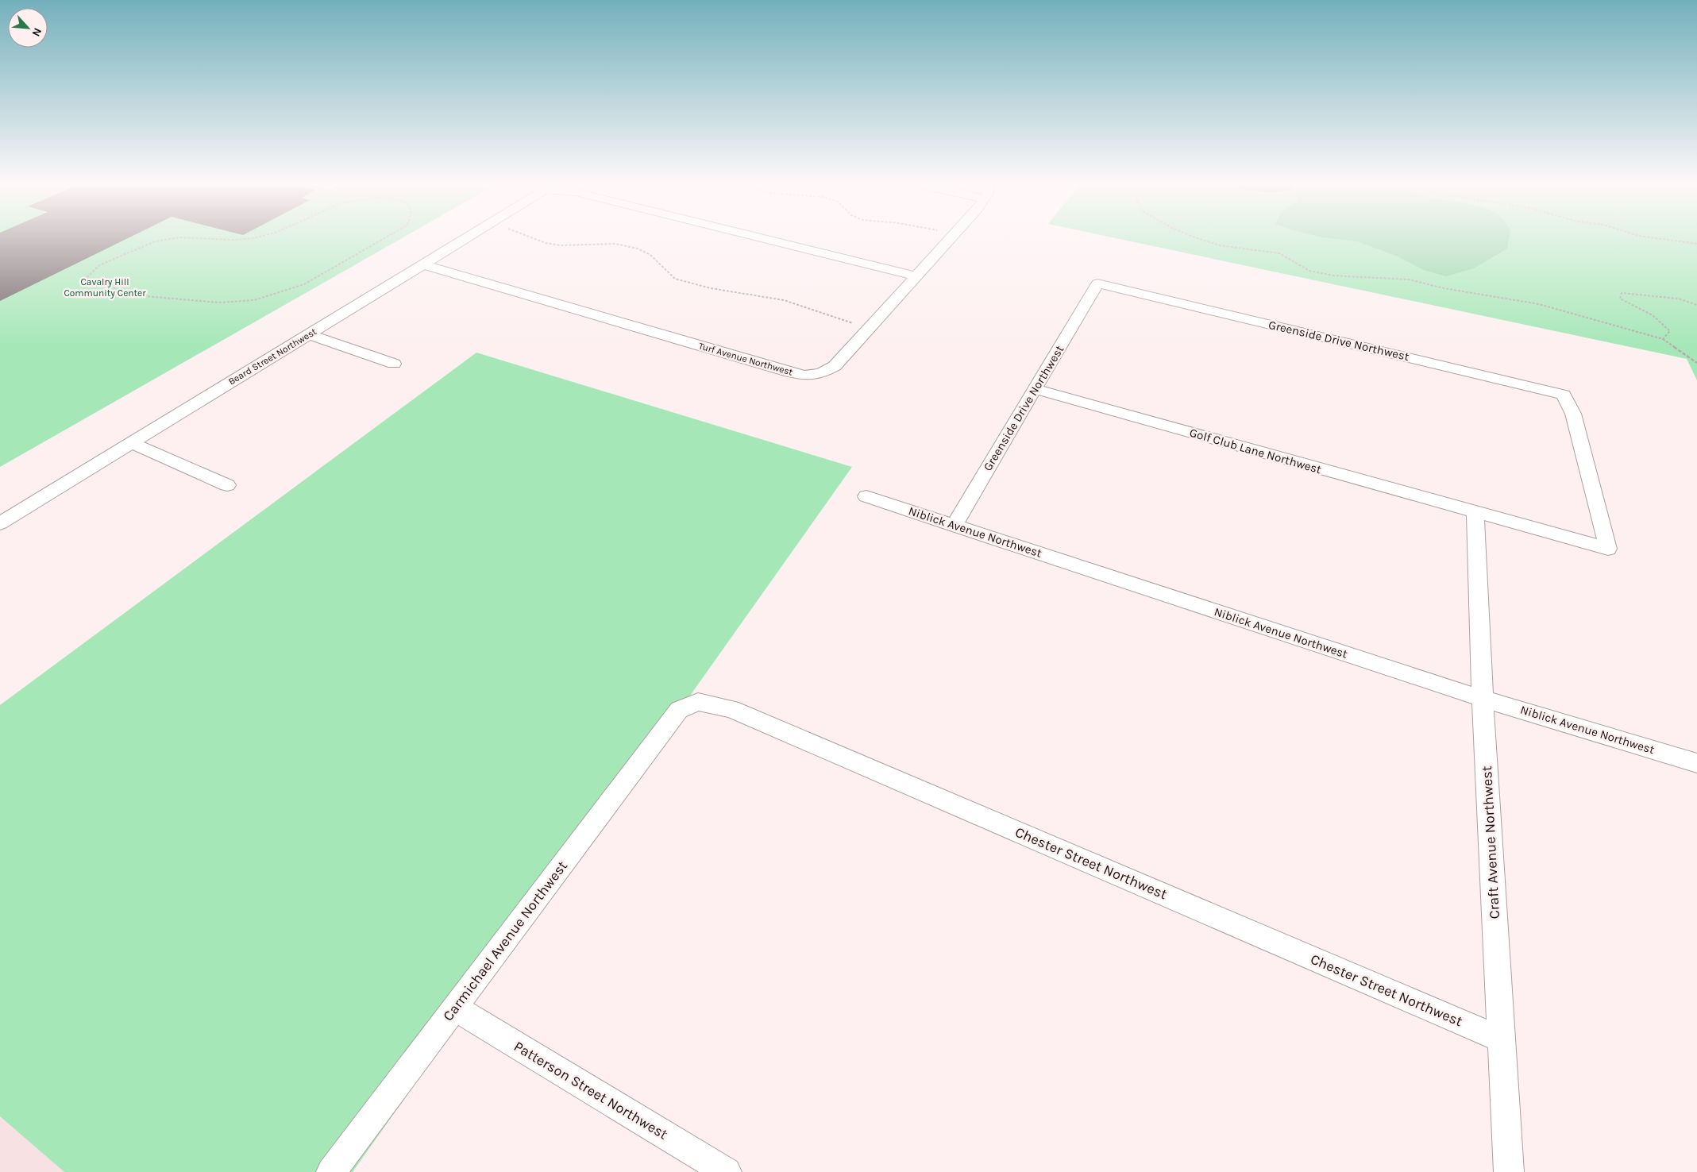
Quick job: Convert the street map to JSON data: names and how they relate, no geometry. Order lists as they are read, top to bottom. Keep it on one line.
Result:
{"streets":{"street":["Greenside Drive Northwest","Beard Street Northwest","Turf Avenue Northwest","Golf Club Lane Northwest","Niblick Avenue Northwest","Craft Avenue Northwest","Chester Street Northwest","Carmichael Avenue Northwest","Patterson Street Northwest"]},"crossings":[["Greenside Drive Northwest","Golf Club Lane Northwest"],["Greenside Drive Northwest","Niblick Avenue Northwest"],["Greenside Drive Northwest","Craft Avenue Northwest"],["Beard Street Northwest","Turf Avenue Northwest"],["Golf Club Lane Northwest","Craft Avenue Northwest"],["Niblick Avenue Northwest","Craft Avenue Northwest"],["Craft Avenue Northwest","Chester Street Northwest"],["Chester Street Northwest","Carmichael Avenue Northwest"],["Carmichael Avenue Northwest","Patterson Street Northwest"]],"parks":["Cavalry Hill Community Center"],"north":"bottom right"}
